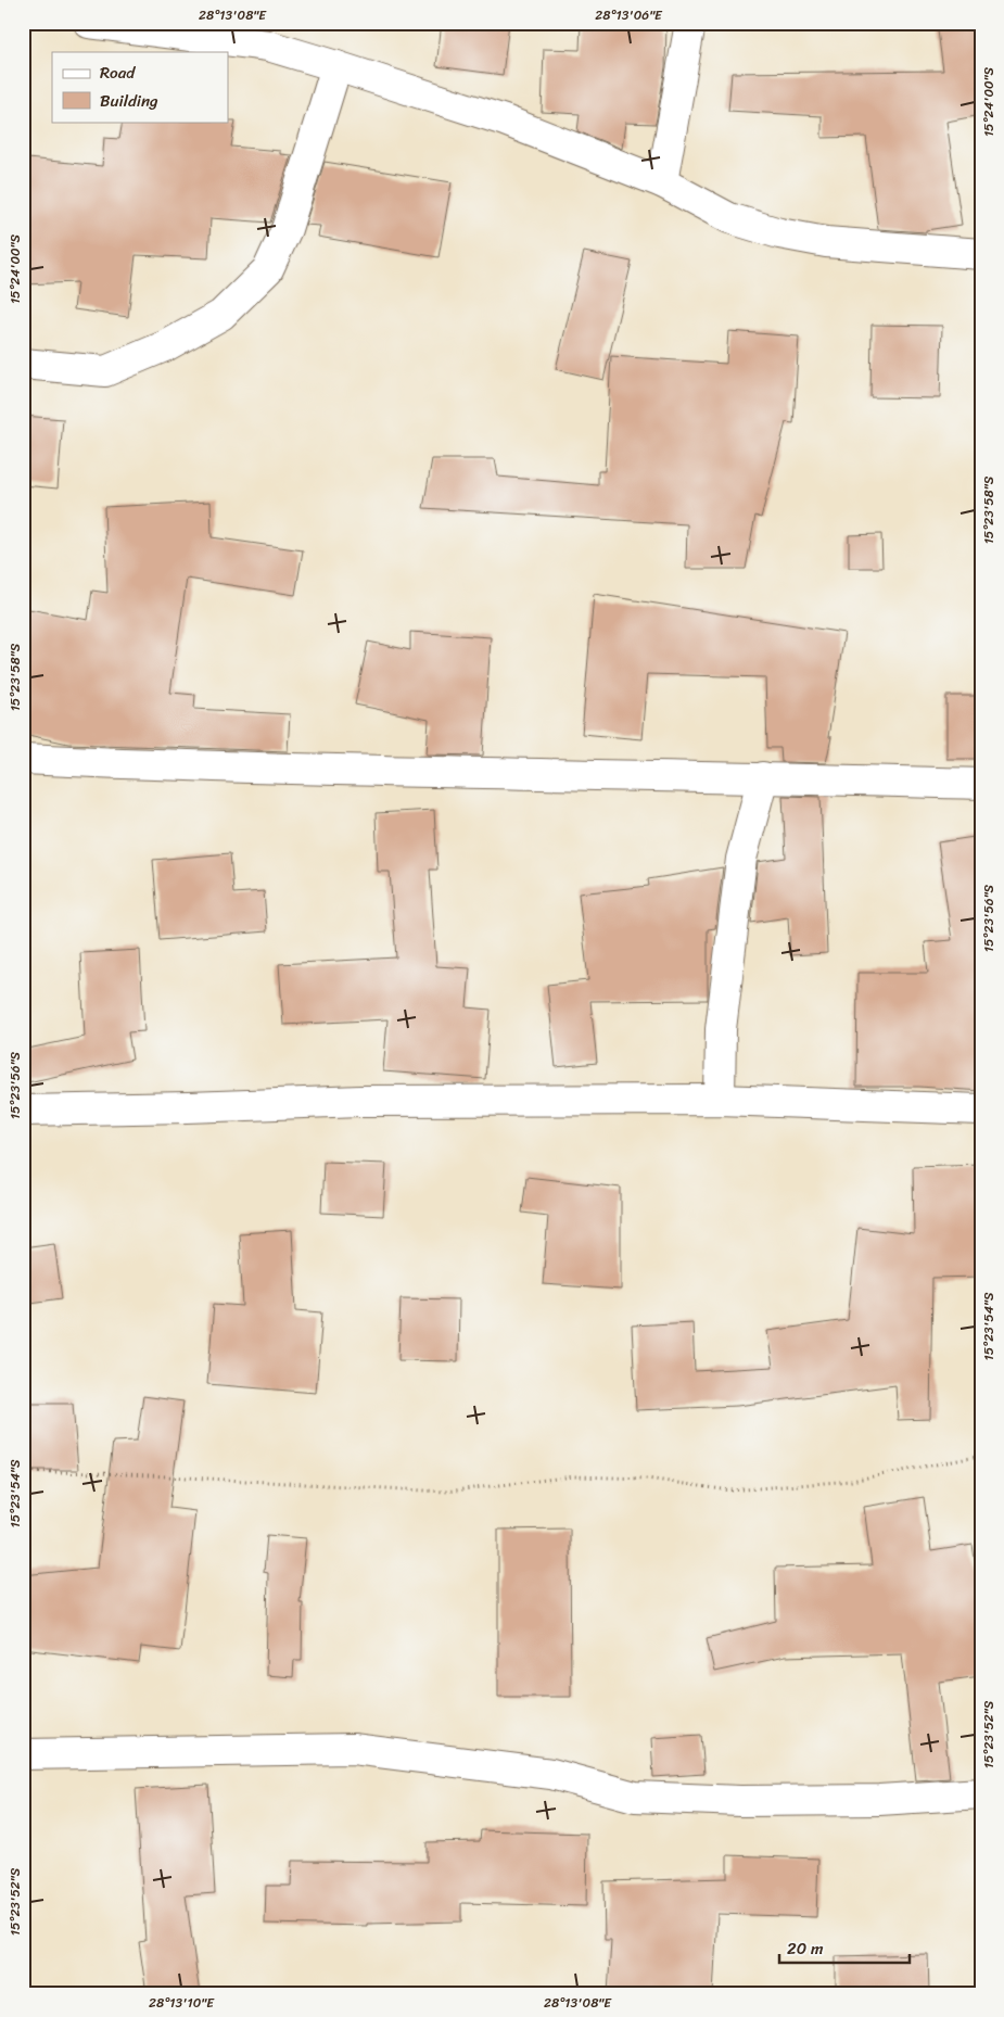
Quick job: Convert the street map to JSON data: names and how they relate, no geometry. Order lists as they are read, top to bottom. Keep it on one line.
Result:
{"legend":["Road","Building"],"scale_bar":"20 m","coordinates":["28°13'08\"E","28°13'06\"E","15°24'00\"S","15°23'58\"S","15°23'56\"S","15°23'54\"S","15°23'52\"S","28°13'10\"E"]}
